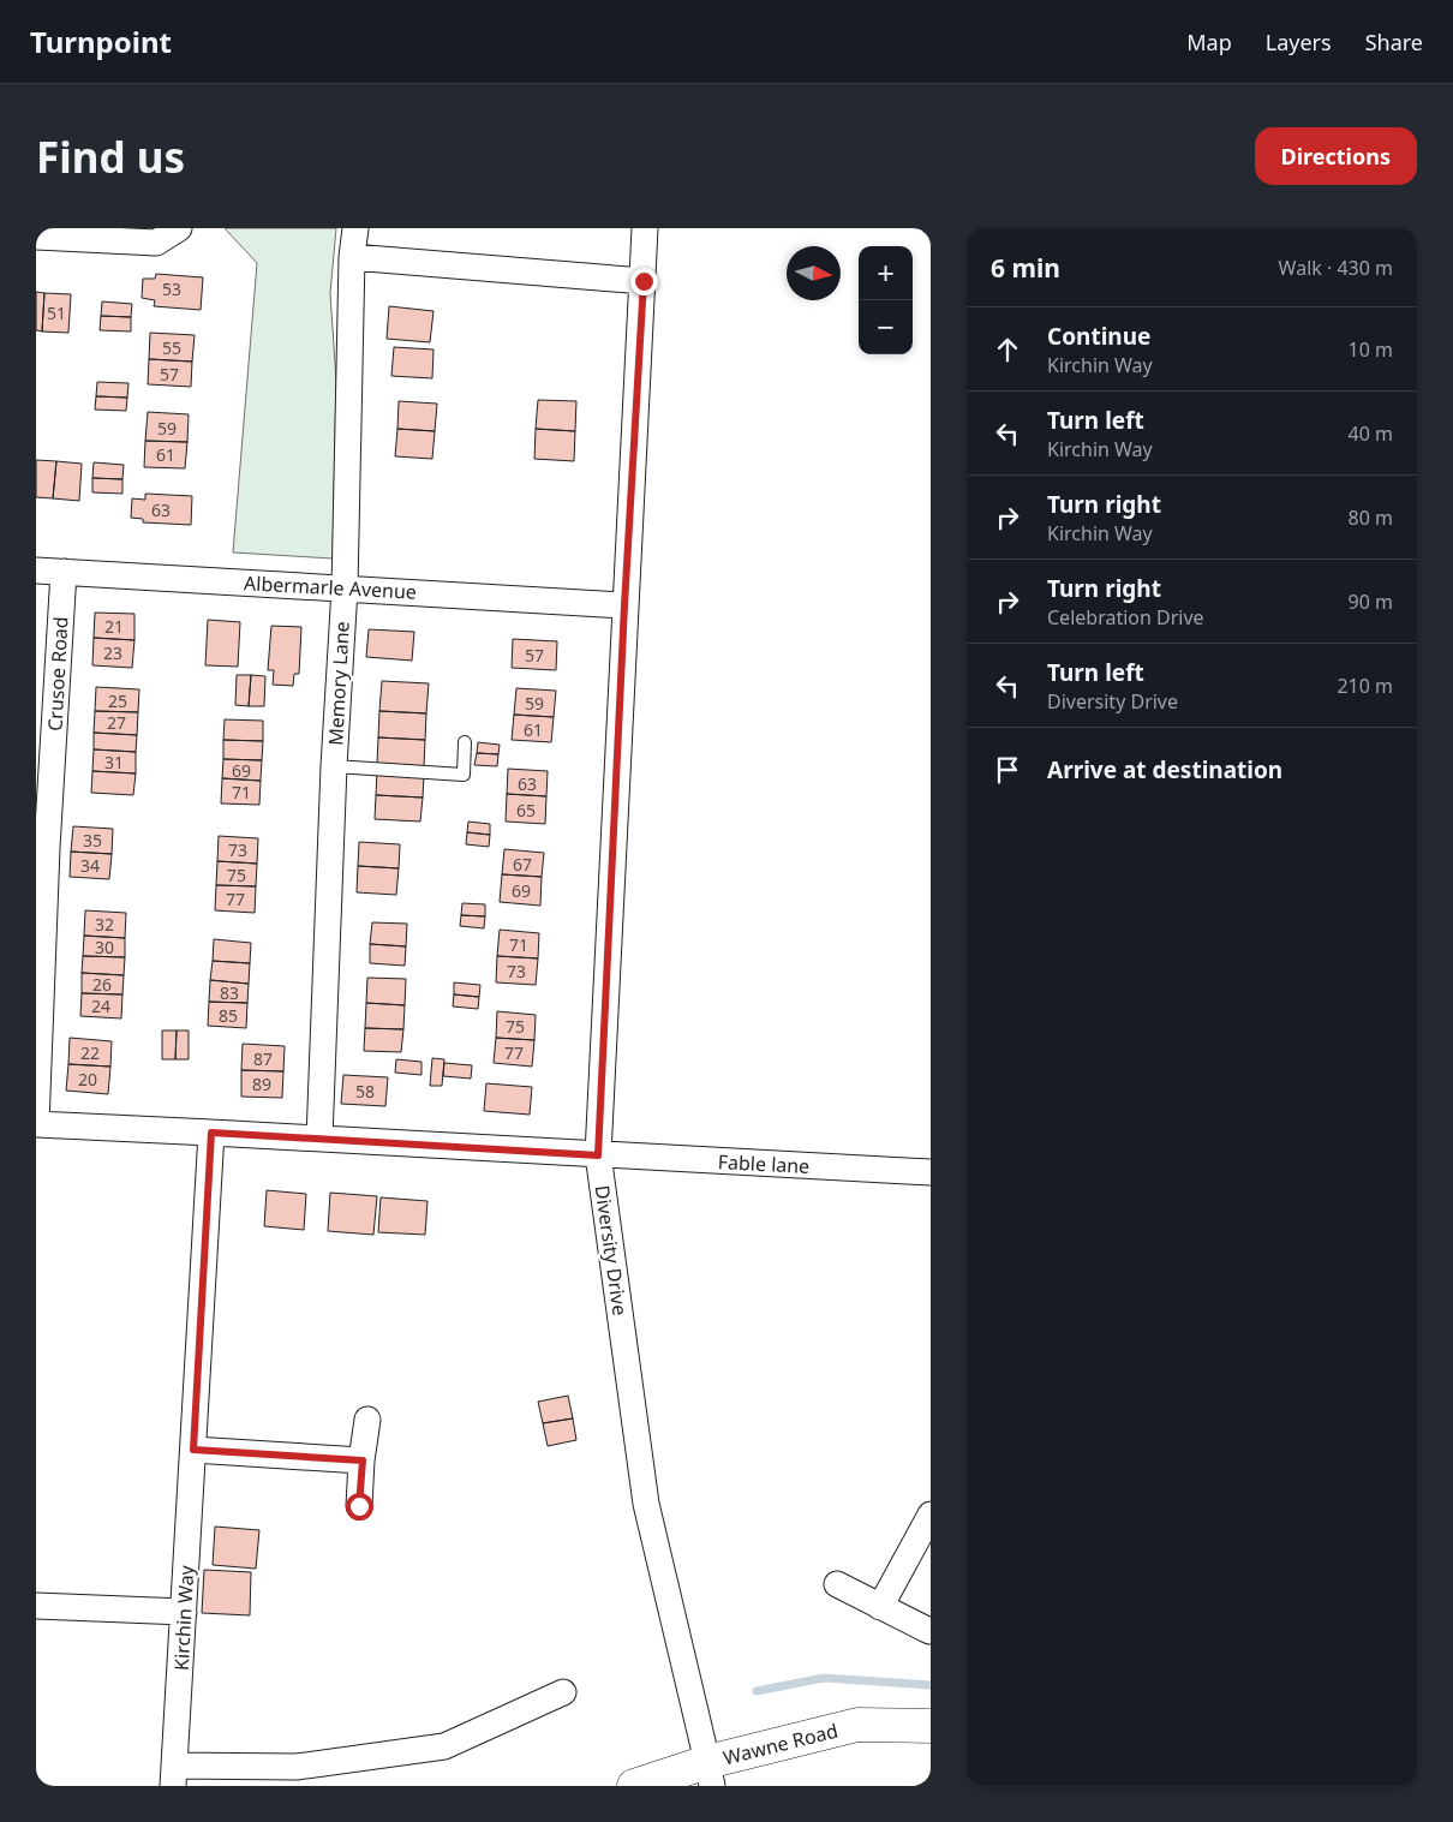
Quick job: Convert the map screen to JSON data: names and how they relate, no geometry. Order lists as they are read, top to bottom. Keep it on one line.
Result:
{"streets":{"street":["Albermarle Avenue","Crusoe Road","Memory Lane","Fable lane","Diversity Drive","Kirchin Way","Wawne Road"]},"crossings":[["Albermarle Avenue","Crusoe Road"],["Albermarle Avenue","Memory Lane"],["Albermarle Avenue","Diversity Drive"],["Crusoe Road","Fable lane"],["Memory Lane","Fable lane"],["Fable lane","Diversity Drive"],["Fable lane","Kirchin Way"],["Diversity Drive","Wawne Road"]],"house_numbers":["53","51","55","57","59","61","63","21","23","57","25","59","27","61","31","69","63","71","65","35","73","67","34","75","69","77","32","71","30","73","26","83","24","85","75","22","77","87","20","89","58"],"north":"right","page":{"header":"Turnpoint","nav":["Map","Layers","Share"],"buttons":"Directions","title":"Find us","heading":["6 min","Walk · 430 m"],"map_buttons":["+","−"],"list":[["Continue","Kirchin Way","10 m"],["Turn left","Kirchin Way","40 m"],["Turn right","Kirchin Way","80 m"],["Turn right","Celebration Drive","90 m"],["Turn left","Diversity Drive","210 m"],"Arrive at destination"]}}
